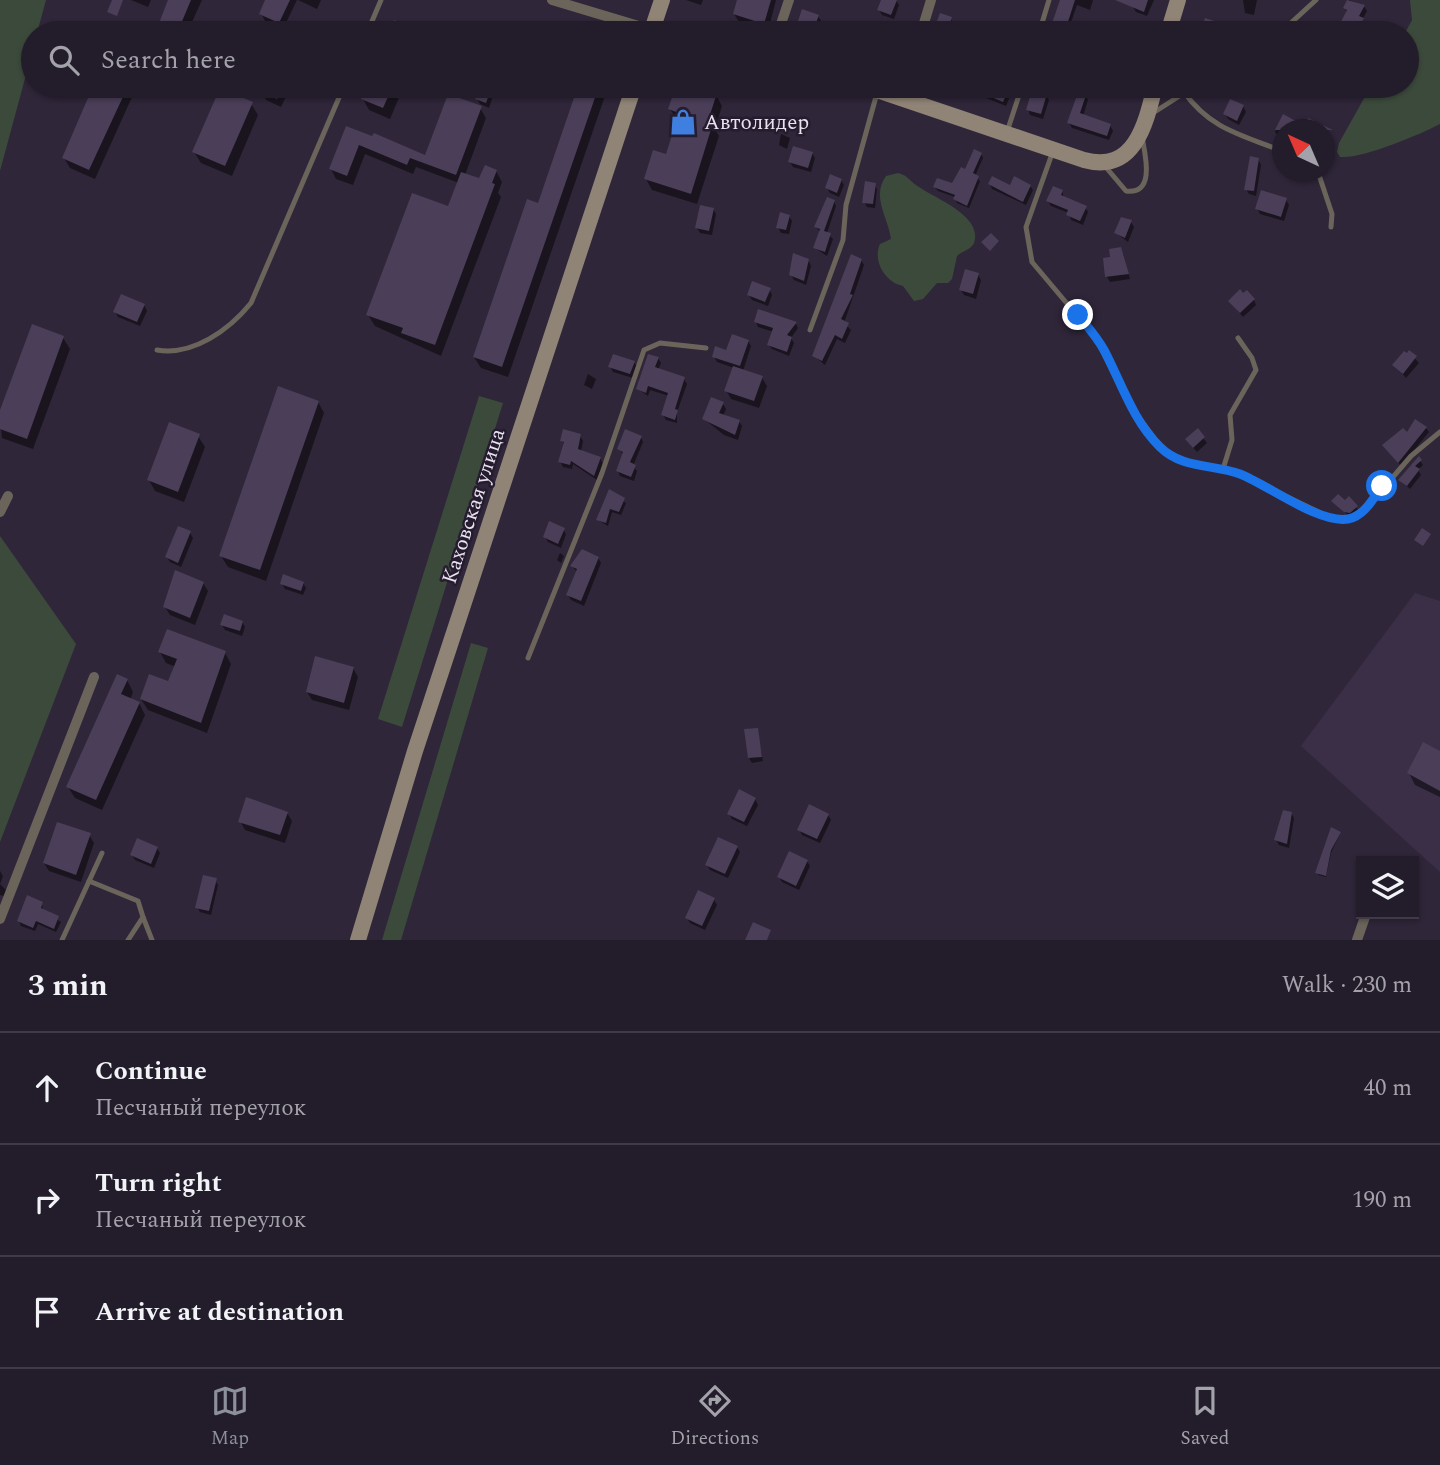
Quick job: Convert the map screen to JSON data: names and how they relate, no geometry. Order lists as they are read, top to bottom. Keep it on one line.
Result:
{"streets":{"main road":["Каховская улица"]},"places":{"shop":["Автолидер"]},"north":"top left","page":{"search":"Search here","heading":["3 min","Walk · 230 m"],"list":[["Continue","Песчаный переулок","40 m"],["Turn right","Песчаный переулок","190 m"],"Arrive at destination"],"nav":["Map","Directions","Saved"]}}
